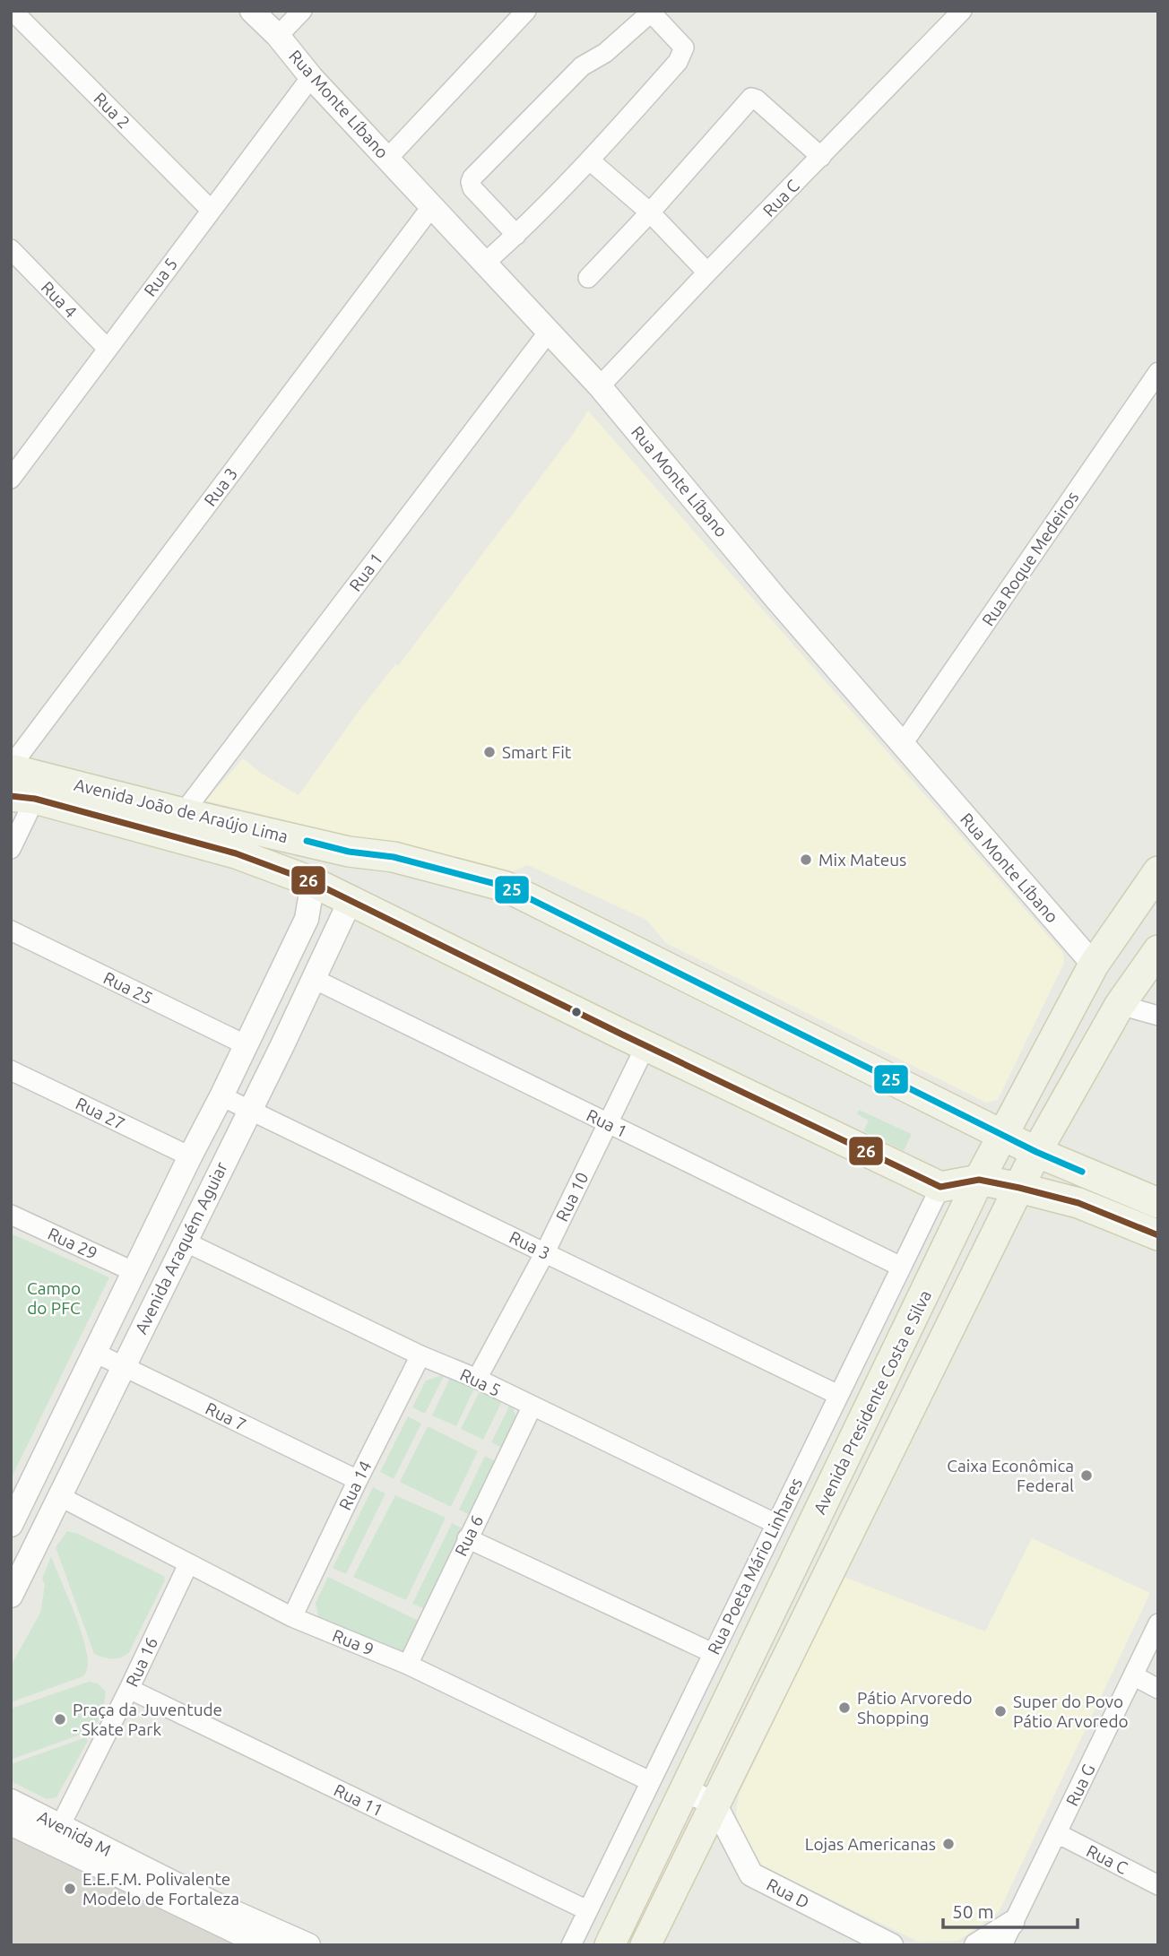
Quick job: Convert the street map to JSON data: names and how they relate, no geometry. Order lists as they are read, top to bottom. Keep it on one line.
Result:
{"streets":{"main road":["Avenida João de Araújo Lima","Avenida Presidente Costa e Silva"],"street":["Rua Monte Líbano","Rua 2","Rua C","Rua 5","Rua 4","Rua 3","Rua Roque Medeiros","Rua 1","Rua 25","Rua 27","Rua 10","Rua 29","Avenida Araquém Aguiar","Rua 7","Rua 14","Rua 6","Rua Poeta Mário Linhares","Rua 9","Rua 16","Rua G","Rua 11","Avenida M","Rua D"]},"crossings":[["Rua Monte Líbano","Rua C"],["Rua Monte Líbano","Rua 5"],["Rua Monte Líbano","Rua 3"],["Rua Monte Líbano","Rua Roque Medeiros"],["Rua Monte Líbano","Rua 1"],["Rua Monte Líbano","Avenida Presidente Costa e Silva"],["Rua 2","Rua 5"],["Rua C","Rua G"],["Rua 5","Rua 4"],["Rua 5","Rua 10"],["Rua 5","Avenida Araquém Aguiar"],["Rua 5","Rua 14"],["Rua 5","Rua 6"],["Rua 5","Rua Poeta Mário Linhares"],["Rua 3","Avenida João de Araújo Lima"],["Rua 3","Rua 10"],["Rua 3","Avenida Araquém Aguiar"],["Rua 3","Rua Poeta Mário Linhares"],["Rua 1","Avenida João de Araújo Lima"],["Rua 1","Rua 10"],["Rua 1","Avenida Araquém Aguiar"],["Rua 1","Rua Poeta Mário Linhares"],["Avenida João de Araújo Lima","Rua 10"],["Avenida João de Araújo Lima","Avenida Araquém Aguiar"],["Avenida João de Araújo Lima","Avenida Presidente Costa e Silva"],["Avenida João de Araújo Lima","Rua Poeta Mário Linhares"],["Rua 25","Avenida Araquém Aguiar"],["Rua 27","Avenida Araquém Aguiar"],["Rua 29","Avenida Araquém Aguiar"],["Avenida Araquém Aguiar","Rua 7"],["Avenida Araquém Aguiar","Rua 9"],["Avenida Presidente Costa e Silva","Rua D"],["Rua 7","Rua 14"],["Rua 14","Rua 9"],["Rua 6","Rua 9"],["Rua Poeta Mário Linhares","Rua 9"],["Rua Poeta Mário Linhares","Rua 11"],["Rua 9","Rua 16"],["Rua 16","Rua 11"],["Rua 16","Avenida M"]],"parks":["Campo do PFC"],"places":["Smart Fit","Mix Mateus","Caixa Econômica Federal","Pátio Arvoredo Shopping","Super do Povo Pátio Arvoredo","Praça da Juventude - Skate Park","Lojas Americanas","E.E.F.M. Polivalente Modelo de Fortaleza"],"lines":["transit line 26","transit line 25"],"scale_bar":"50 m"}
